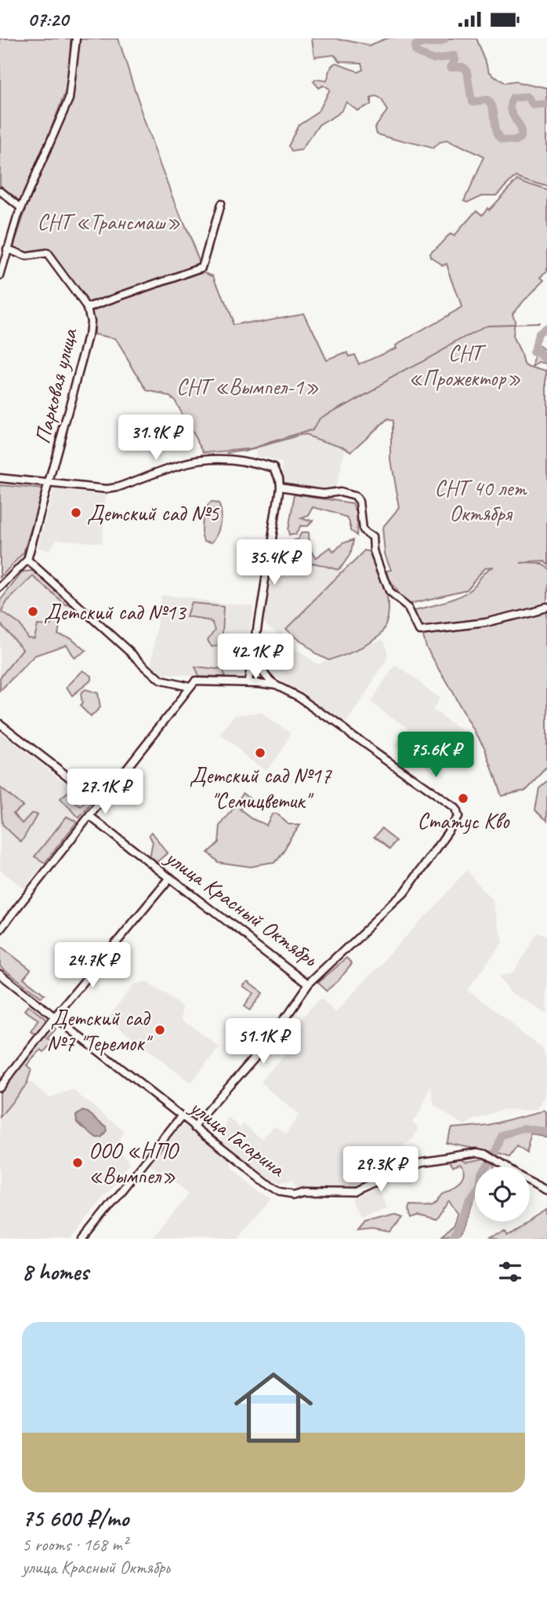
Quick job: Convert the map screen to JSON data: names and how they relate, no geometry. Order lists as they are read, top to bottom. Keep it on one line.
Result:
{"streets":{"street":["Парковая улица","улица Красный Октябрь","улица Гагарина"]},"parks":["СНТ «Трансмаш»","СНТ «Прожектор»","СНТ «Вымпел-1»","СНТ 40 лет Октября"],"places":["Детский сад №5","Детский сад №13","Детский сад №17 \"Семицветик\"","Статус Кво","Детский сад №7 \"Теремок\"","ООО «НПО «Вымпел»"],"page":{"status":"07:20","price":["31.9K ₽","35.4K ₽","42.1K ₽","75.6K ₽","27.1K ₽","24.7K ₽","51.1K ₽","29.3K ₽"],"heading":"8 homes","list":[{"name":"75 600 ₽/mo","note":"5 rooms · 168 m² · улица Красный Октябрь"}]}}
